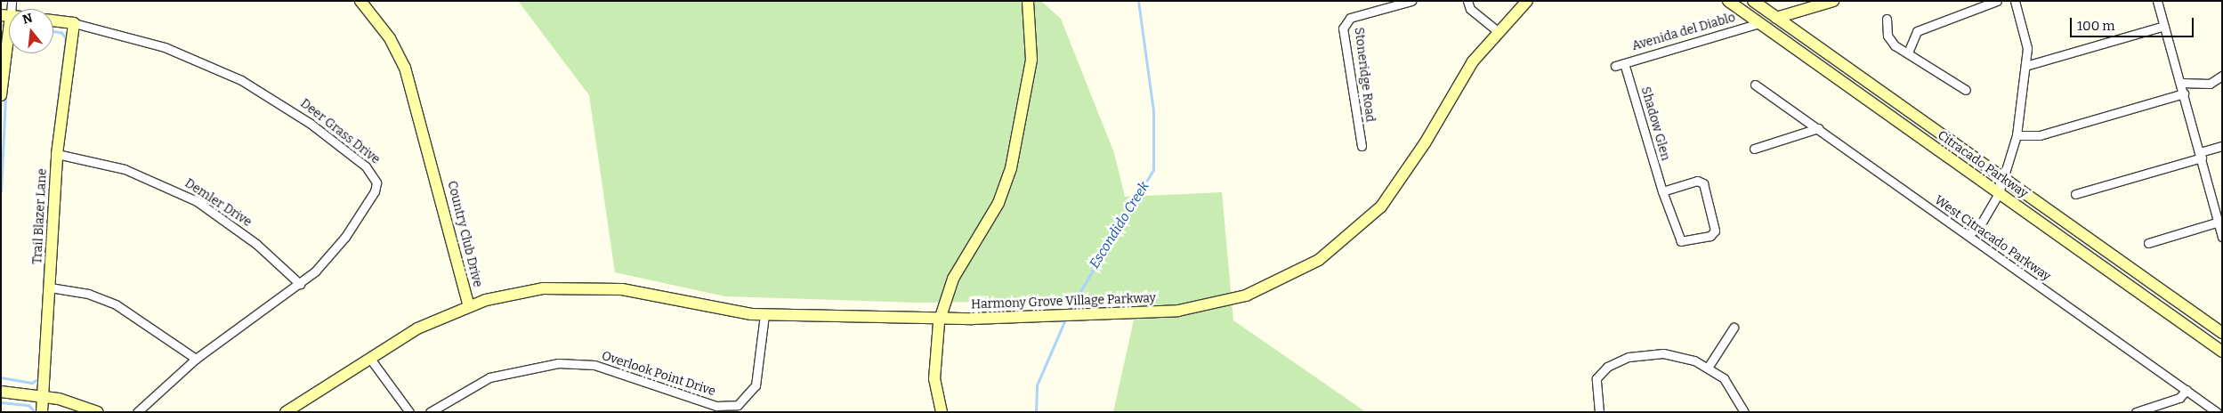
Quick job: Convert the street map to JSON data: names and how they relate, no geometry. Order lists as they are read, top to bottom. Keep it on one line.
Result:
{"streets":{"main road":["Deer Grass Drive","Citracado Parkway","Trail Blazer Lane","Country Club Drive","Harmony Grove Village Parkway"],"street":["Avenida del Diablo","Stoneridge Road","Shadow Glen","Demler Drive","West Citracado Parkway","Overlook Point Drive"]},"crossings":[["Avenida del Diablo","Shadow Glen"],["Avenida del Diablo","Citracado Parkway"],["Deer Grass Drive","Demler Drive"],["Deer Grass Drive","Trail Blazer Lane"],["Demler Drive","Trail Blazer Lane"],["Country Club Drive","Harmony Grove Village Parkway"],["Harmony Grove Village Parkway","Overlook Point Drive"]],"water":["Escondido Creek"],"scale_bar":"100 m","north":"top"}
